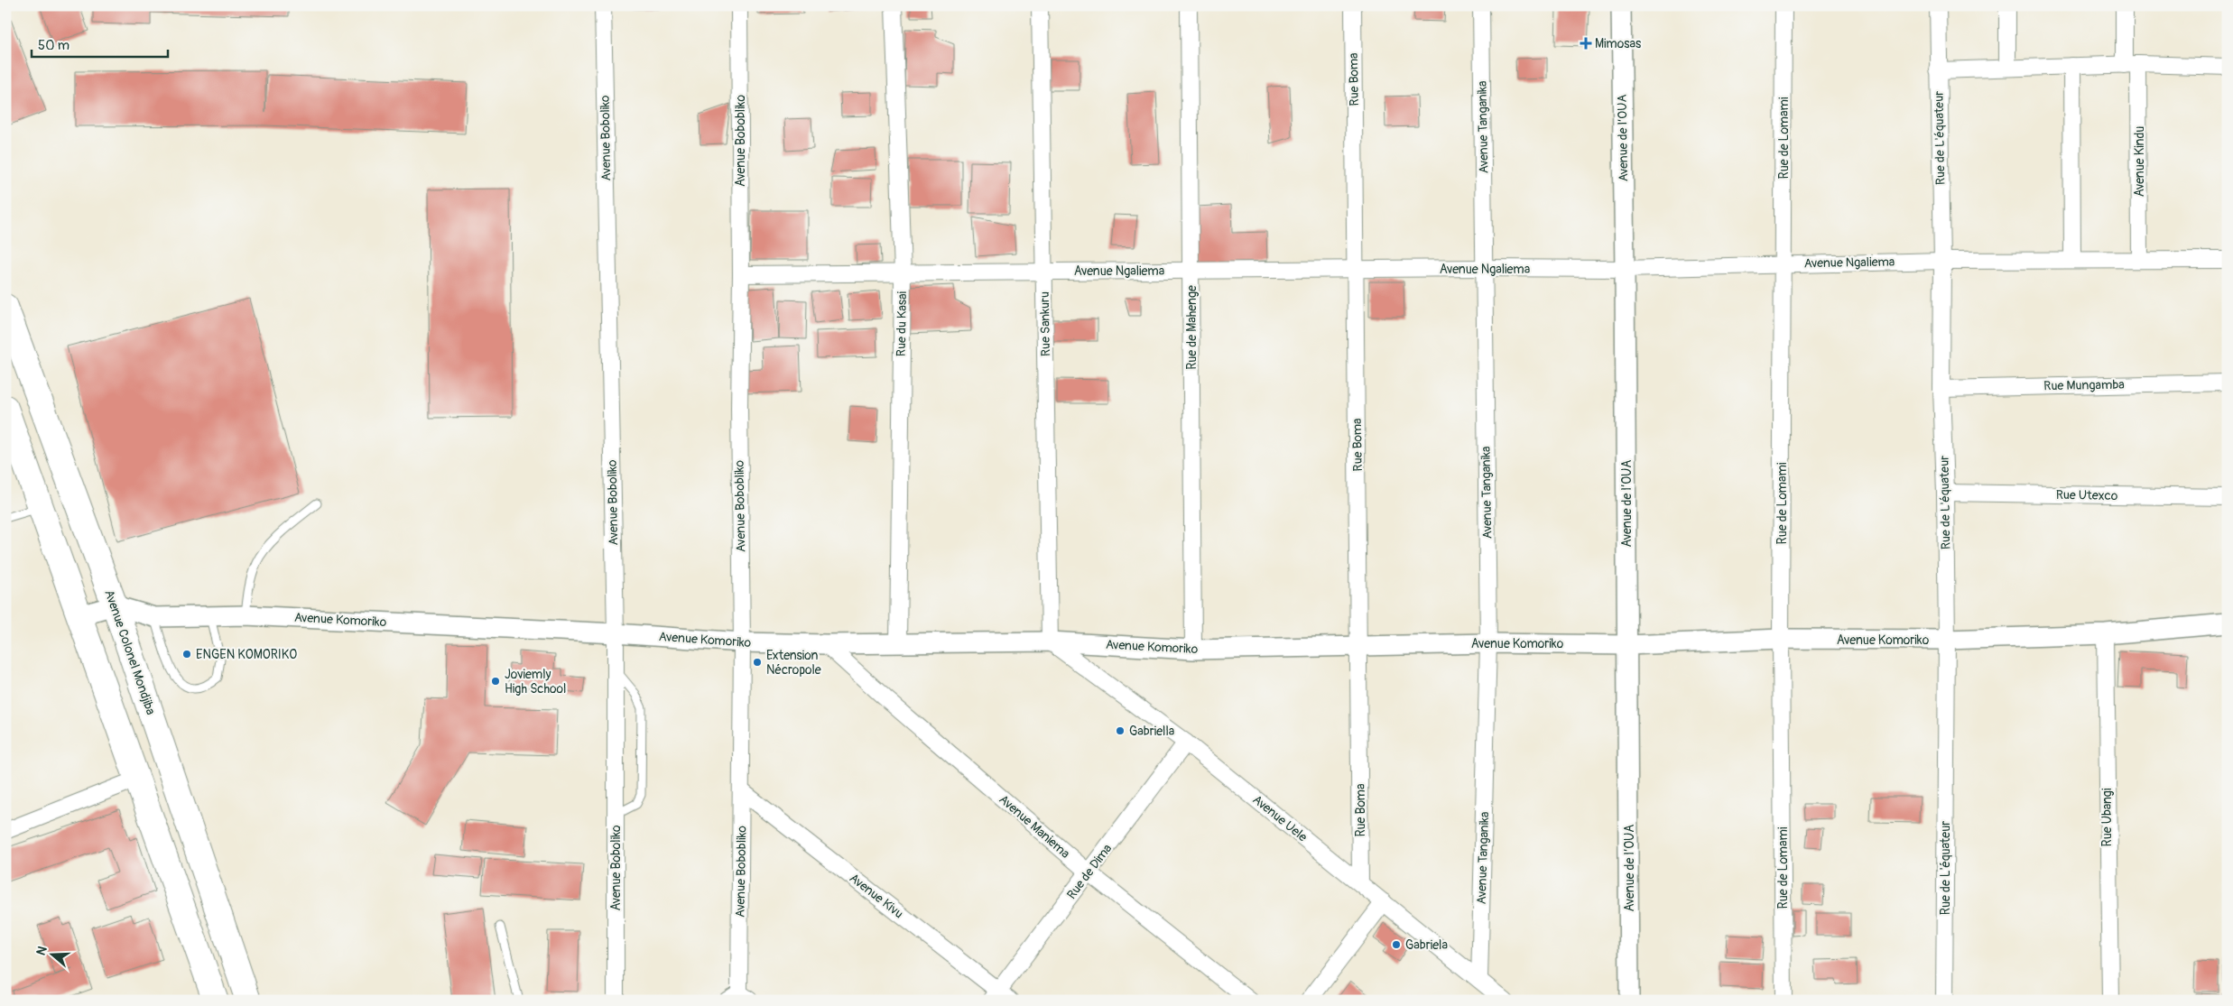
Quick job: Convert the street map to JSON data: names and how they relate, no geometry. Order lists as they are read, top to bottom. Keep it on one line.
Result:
{"streets":{"main road":["Avenue Colonel Mondjiba"],"street":["Rue Boma","Avenue Tanganika","Avenue Boboliko","Avenue de l’OUA","Rue de Lomami","Rue de L'équateur","Avenue Bobobliko","Avenue Kindu","Avenue Ngaliema","Rue du Kasai","Rue Sankuru","Rue de Mahenge","Rue Mungamba","Rue Utexco","Avenue Komoriko","Rue Ubangi","Avenue Uele","Avenue Maniema","Rue de Dima","Avenue Kivu"]},"crossings":[["Rue Boma","Avenue Ngaliema"],["Rue Boma","Avenue Komoriko"],["Rue Boma","Avenue Uele"],["Avenue Tanganika","Avenue Ngaliema"],["Avenue Tanganika","Avenue Komoriko"],["Avenue Tanganika","Avenue Uele"],["Avenue Boboliko","Avenue Komoriko"],["Avenue de l’OUA","Avenue Ngaliema"],["Avenue de l’OUA","Avenue Komoriko"],["Rue de Lomami","Avenue Ngaliema"],["Rue de Lomami","Avenue Komoriko"],["Rue de L'équateur","Avenue Ngaliema"],["Rue de L'équateur","Rue Mungamba"],["Rue de L'équateur","Rue Utexco"],["Rue de L'équateur","Avenue Komoriko"],["Avenue Bobobliko","Avenue Ngaliema"],["Avenue Bobobliko","Avenue Komoriko"],["Avenue Bobobliko","Avenue Kivu"],["Avenue Kindu","Avenue Ngaliema"],["Avenue Ngaliema","Rue du Kasai"],["Avenue Ngaliema","Rue Sankuru"],["Avenue Ngaliema","Rue de Mahenge"],["Rue du Kasai","Avenue Komoriko"],["Rue Sankuru","Avenue Komoriko"],["Rue Sankuru","Avenue Uele"],["Rue de Mahenge","Avenue Komoriko"],["Avenue Komoriko","Avenue Colonel Mondjiba"],["Avenue Komoriko","Rue Ubangi"],["Avenue Komoriko","Avenue Uele"],["Avenue Komoriko","Avenue Maniema"],["Avenue Uele","Rue de Dima"],["Avenue Maniema","Rue de Dima"],["Rue de Dima","Avenue Kivu"]],"places":{"health":["Mimosas"],"other":["ENGEN KOMORIKO","Extension Nécropole","Joviemly High School","Gabriella","Gabriela"]},"scale_bar":"50 m","north":"left"}
